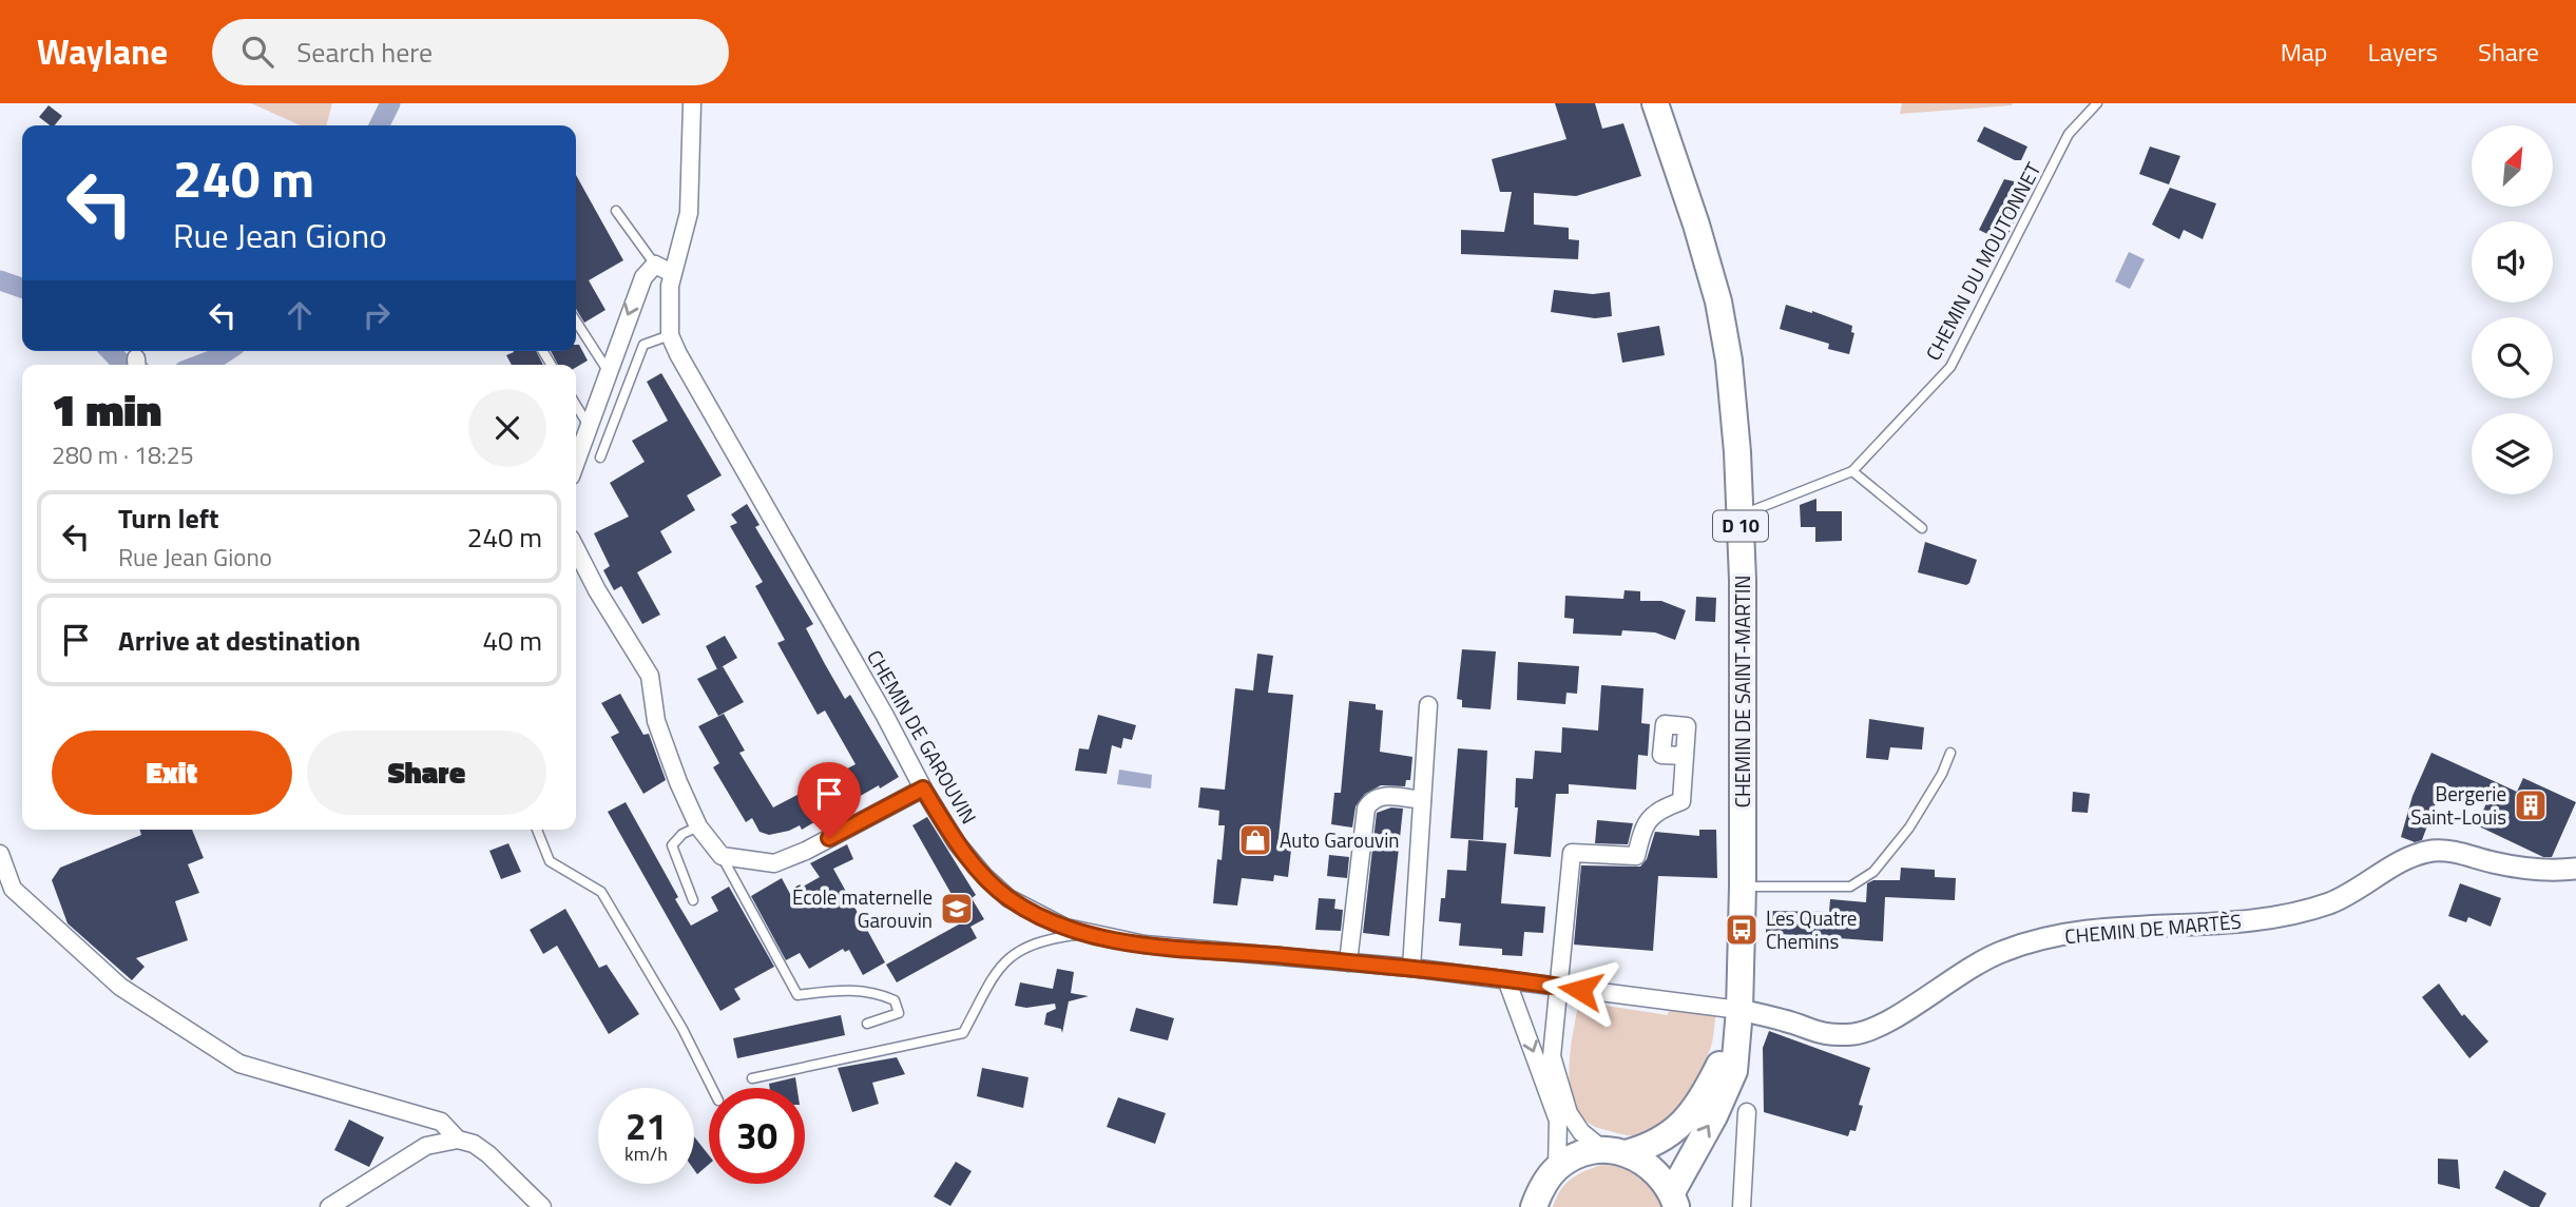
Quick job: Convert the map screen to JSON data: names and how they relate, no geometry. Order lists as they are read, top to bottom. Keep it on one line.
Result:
{"streets":{"main road":["D 10","CHEMIN DE SAINT-MARTIN"],"street":["CHEMIN DE GAROUVIN","CHEMIN DE MARTÈS"],"lane":["CHEMIN DU MOUTONNET"]},"crossings":[["CHEMIN DU MOUTONNET","CHEMIN DE SAINT-MARTIN"],["D 10","CHEMIN DE SAINT-MARTIN"],["D 10","CHEMIN DE GAROUVIN"],["D 10","CHEMIN DE MARTÈS"],["CHEMIN DE SAINT-MARTIN","CHEMIN DE GAROUVIN"],["CHEMIN DE SAINT-MARTIN","CHEMIN DE MARTÈS"],["CHEMIN DE GAROUVIN","CHEMIN DE MARTÈS"]],"places":{"building":["Bergerie Saint-Louis"],"shop":["Auto Garouvin"],"school or university":["École maternelle Garouvin"],"bus stop":["Les Quatre Chemins"]},"north":"top right","page":{"header":"Waylane","search":"Search here","nav":["Map","Layers","Share"],"turn":["240 m","Rue Jean Giono"],"heading":["1 min","280 m · 18:25"],"list":[{"name":"Turn left","note":"Rue Jean Giono","value":"240 m"},{"name":"Arrive at destination","value":"40 m"}],"buttons":["Exit","Share"],"speed":"21 km/h","limit":"30"}}
